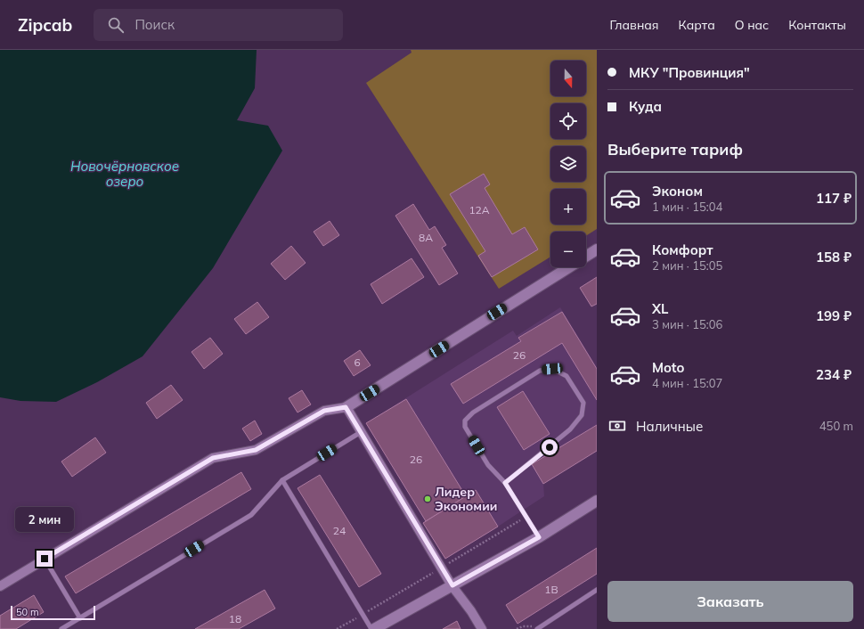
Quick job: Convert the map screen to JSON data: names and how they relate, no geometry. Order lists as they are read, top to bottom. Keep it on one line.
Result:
{"water":["Новочёрновское озеро"],"places":["Лидер Экономии"],"house_numbers":["12А","8А","26","6","26","24","1В","18"],"scale_bar":"50 m","north":"bottom","page":{"header":"Zipcab","search":"Поиск","nav":["Главная","Карта","О нас","Контакты"],"banner":["МКУ \"Провинция\"","Куда"],"map_buttons":["+","−"],"heading":"Выберите тариф","list":[{"name":"Эконом","note":"1 мин · 15:04","value":"117 ₽"},{"name":"Комфорт","note":"2 мин · 15:05","value":"158 ₽"},{"name":"XL","note":"3 мин · 15:06","value":"199 ₽"},{"name":"Moto","note":"4 мин · 15:07","value":"234 ₽"}],"pay":["Наличные","450 m"],"bubble":"2 мин","buttons":"Заказать","scale":"50 m"}}
